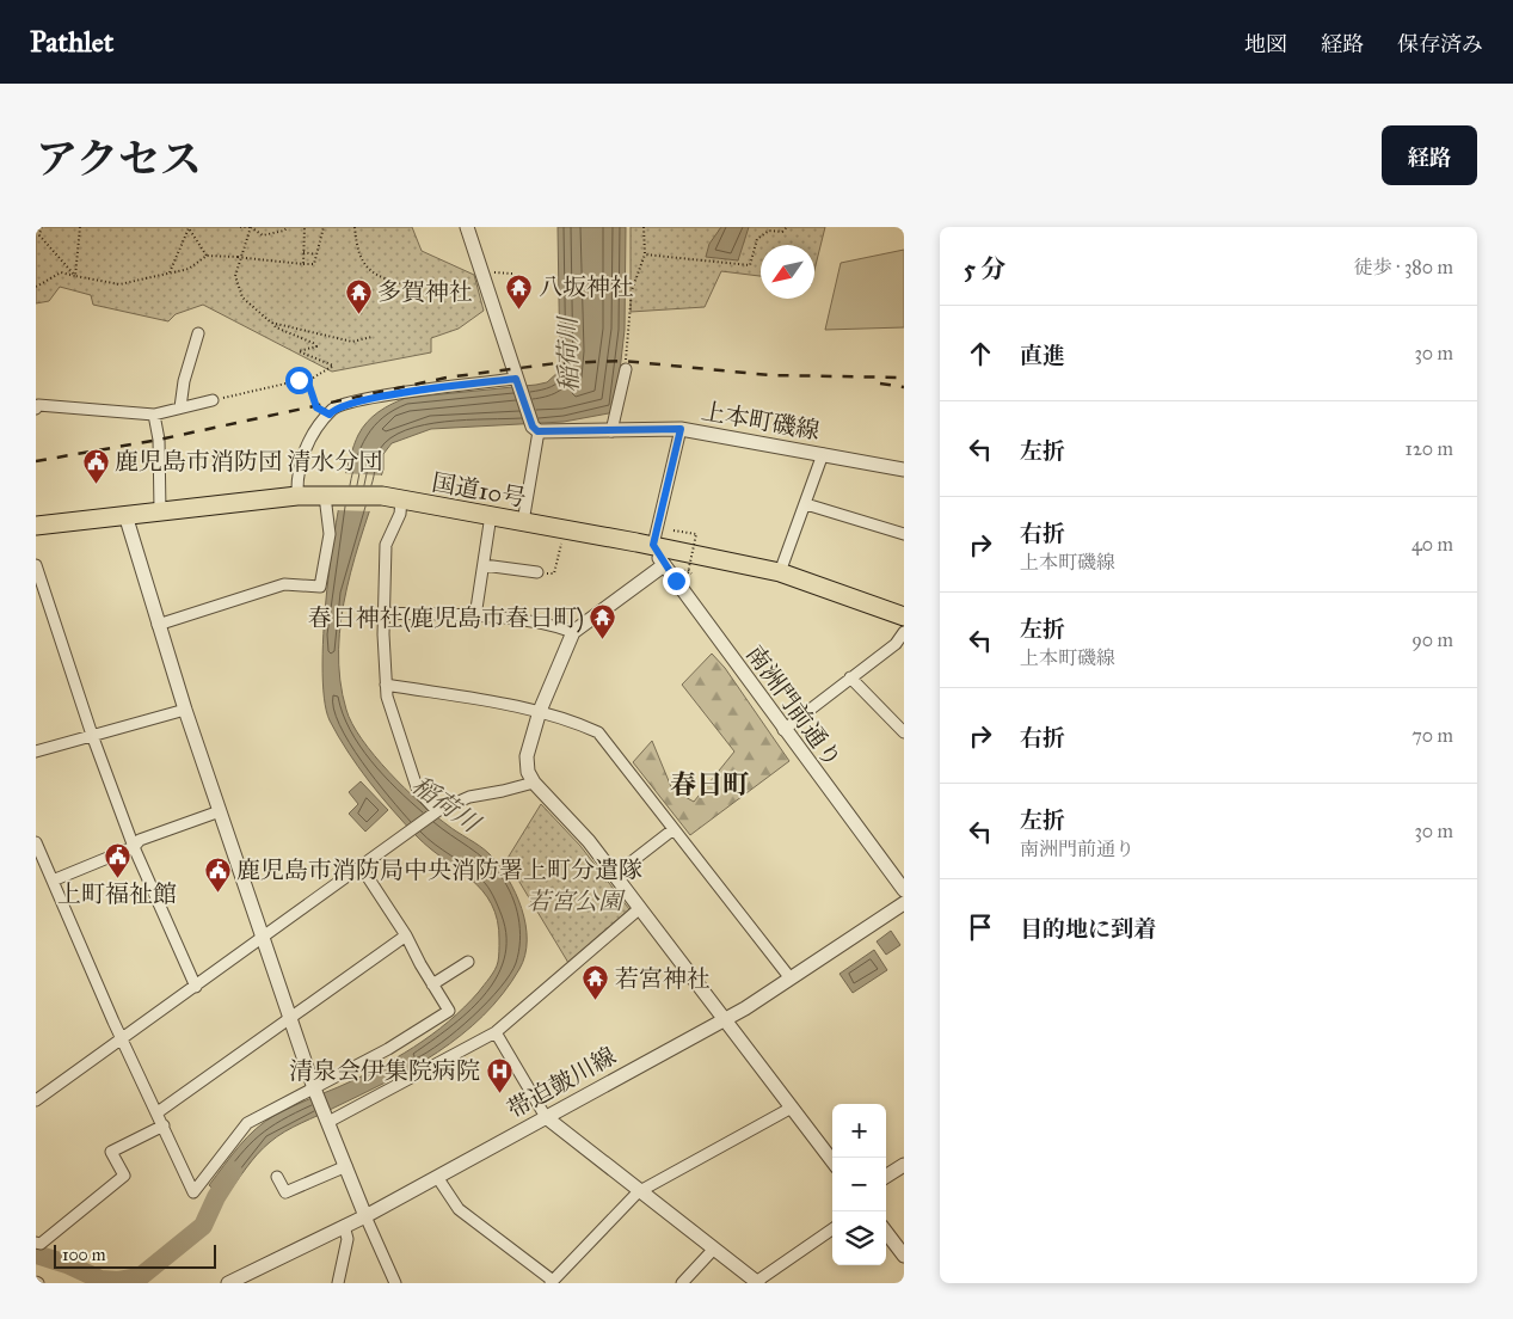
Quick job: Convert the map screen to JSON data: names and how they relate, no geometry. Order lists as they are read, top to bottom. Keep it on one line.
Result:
{"streets":{"highway":["国道10号"],"street":["上本町磯線","南洲門前通り","帯迫皷川線"]},"crossings":[["国道10号","南洲門前通り"]],"districts":["春日町"],"water":["稲荷川"],"parks":["若宮公園"],"places":{"temple":["八坂神社","多賀神社","春日神社(鹿児島市春日町)","若宮神社"],"public building":["鹿児島市消防団 清水分団","上町福祉館","鹿児島市消防局中央消防署上町分遣隊"],"hospital":["清泉会伊集院病院"]},"scale_bar":"100 m","north":"bottom left","page":{"header":"Pathlet","nav":["地図","経路","保存済み"],"title":"アクセス","buttons":"経路","heading":["5 分","徒歩 · 380 m"],"list":[["直進","30 m"],["左折","120 m"],["右折","上本町磯線","40 m"],["左折","上本町磯線","90 m"],["右折","70 m"],["左折","南洲門前通り","30 m"],"目的地に到着"],"map_buttons":["+","−"],"scale":"100 m"}}
